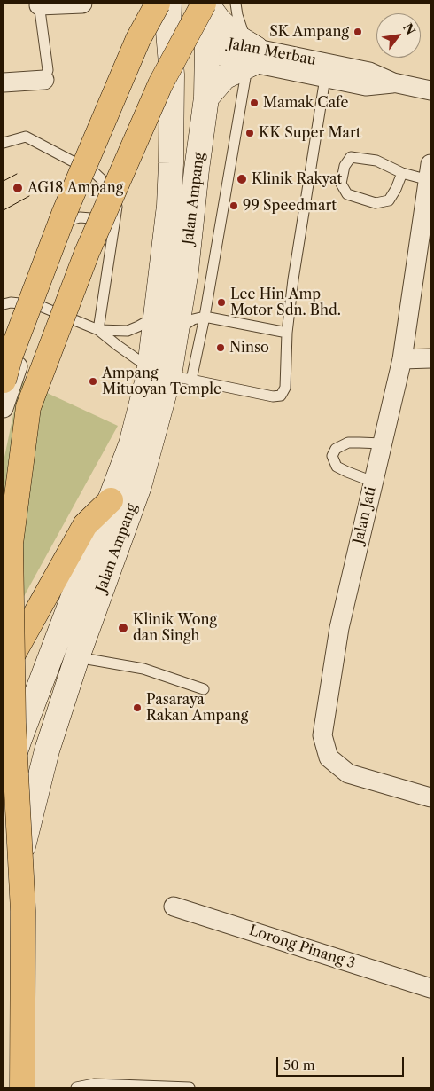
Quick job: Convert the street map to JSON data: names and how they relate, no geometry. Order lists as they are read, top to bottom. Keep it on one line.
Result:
{"streets":{"main road":["Jalan Ampang"],"street":["Jalan Merbau","Jalan Jati","Lorong Pinang 3"]},"crossings":[["Jalan Merbau","Jalan Ampang"]],"places":["SK Ampang","Mamak Cafe","KK Super Mart","Klinik Rakyat","AG18 Ampang","99 Speedmart","Lee Hin Amp Motor Sdn. Bhd.","Ninso","Ampang Mituoyan Temple","Klinik Wong dan Singh","Pasaraya Rakan Ampang"],"scale_bar":"50 m","north":"top right"}
